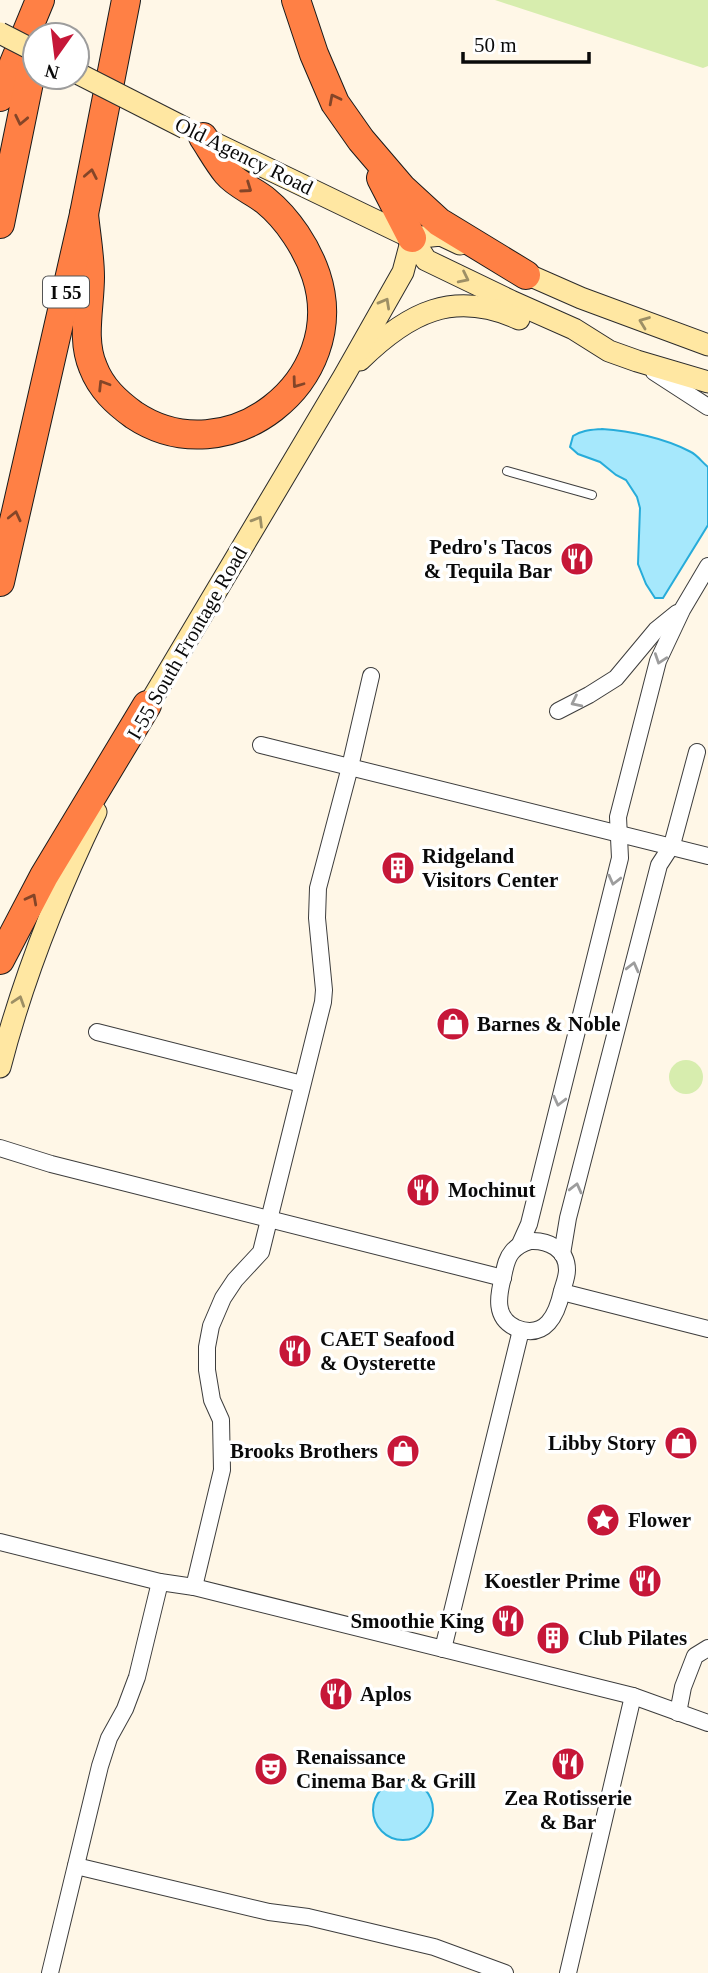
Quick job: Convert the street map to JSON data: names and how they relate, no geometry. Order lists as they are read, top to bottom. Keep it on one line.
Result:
{"streets":{"highway":["I 55"],"main road":["Old Agency Road","I-55 South Frontage Road"]},"crossings":[["Old Agency Road","I-55 South Frontage Road"]],"one_way":["I-55 South Frontage Road"],"places":{"restaurant":["Pedro's Tacos & Tequila Bar","Mochinut","CAET Seafood & Oysterette","Koestler Prime","Smoothie King","Aplos","Zea Rotisserie & Bar"],"building":["Ridgeland Visitors Center","Club Pilates"],"shop":["Barnes & Noble","Libby Story","Brooks Brothers"],"place":["Flower"],"theatre":["Renaissance Cinema Bar & Grill"]},"scale_bar":"50 m","north":"bottom"}
